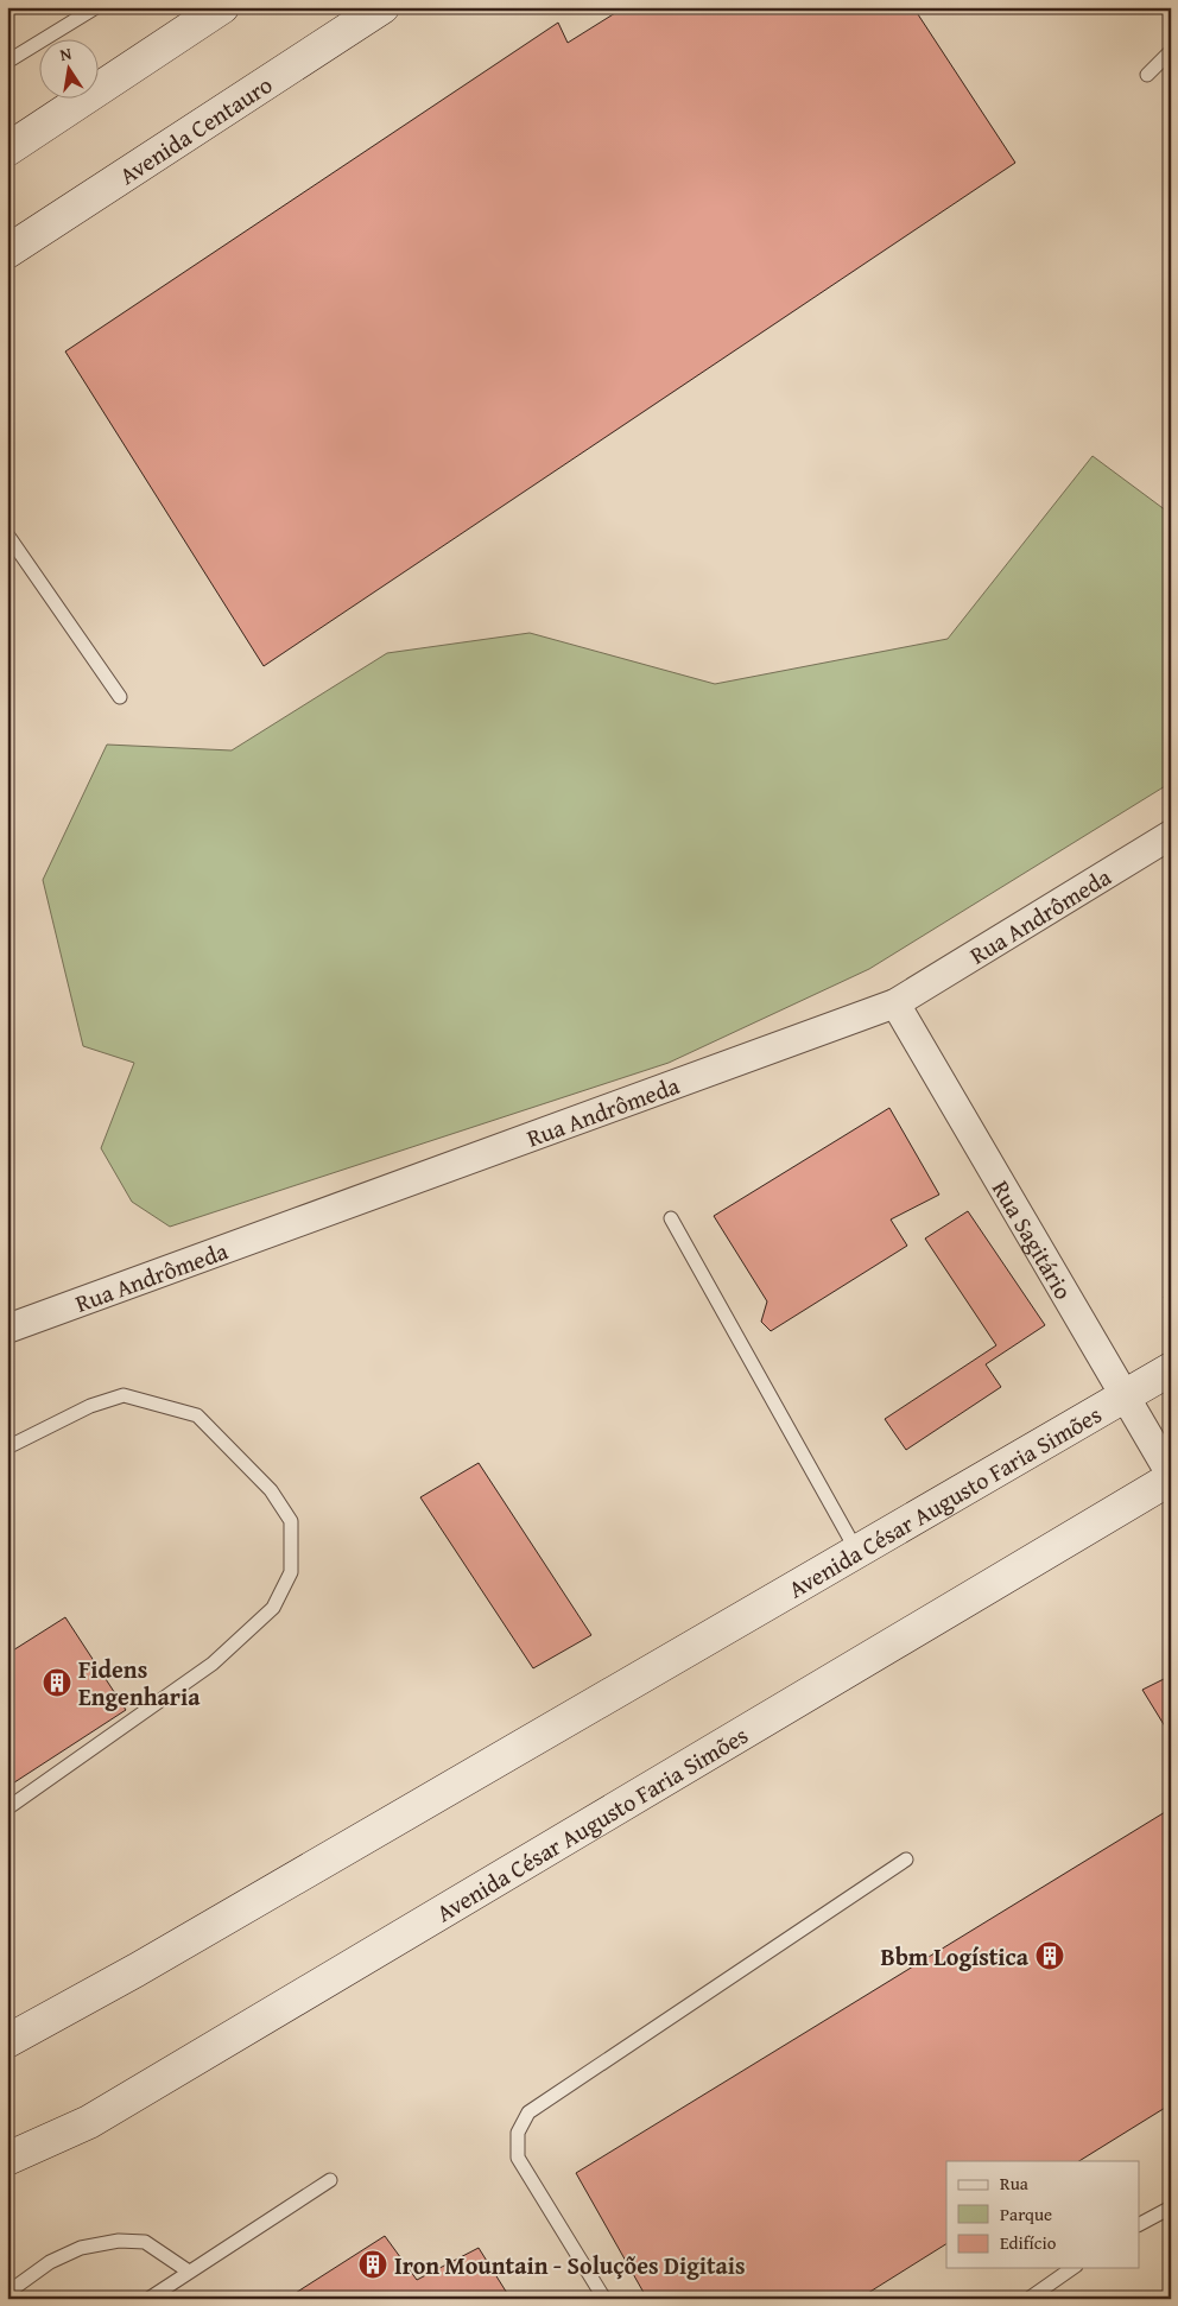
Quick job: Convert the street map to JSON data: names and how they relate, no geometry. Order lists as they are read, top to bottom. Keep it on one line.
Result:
{"streets":{"street":["Avenida Centauro","Rua Andrômeda","Rua Sagitário","Avenida César Augusto Faria Simões"]},"crossings":[["Rua Andrômeda","Rua Sagitário"],["Rua Sagitário","Avenida César Augusto Faria Simões"]],"places":{"building":["Fidens Engenharia","Bbm Logística","Iron Mountain - Soluções Digitais"]},"legend":["Rua","Parque","Edifício"],"north":"top"}
